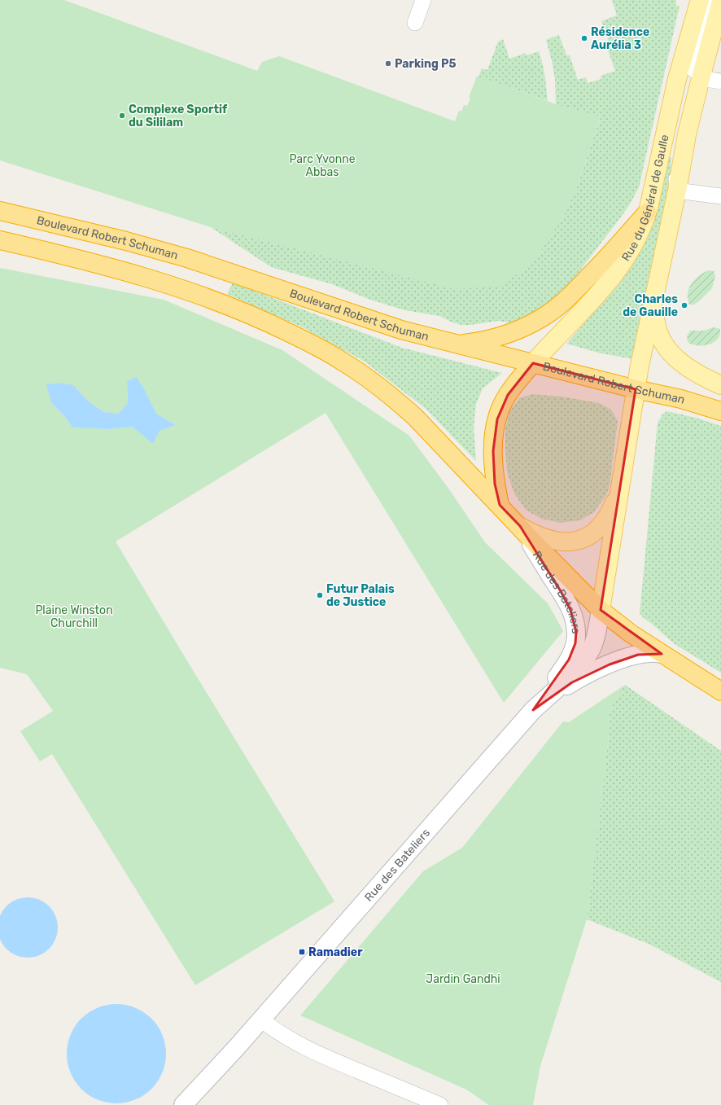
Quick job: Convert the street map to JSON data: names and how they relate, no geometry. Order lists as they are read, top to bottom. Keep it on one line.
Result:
{"streets":{"highway":["Boulevard Robert Schuman"],"main road":["Rue du Général de Gaulle"],"street":["Rue des Bateliers"]},"crossings":[["Rue du Général de Gaulle","Boulevard Robert Schuman"],["Rue du Général de Gaulle","Rue des Bateliers"]],"parks":["Parc Yvonne Abbas","Plaine Winston Churchill","Jardin Gandhi"],"places":{"other":["Résidence Aurélia 3","Parking P5","Complexe Sportif du Sililam","Charles de Gauille","Futur Palais de Justice"],"transit":["Ramadier"]}}
